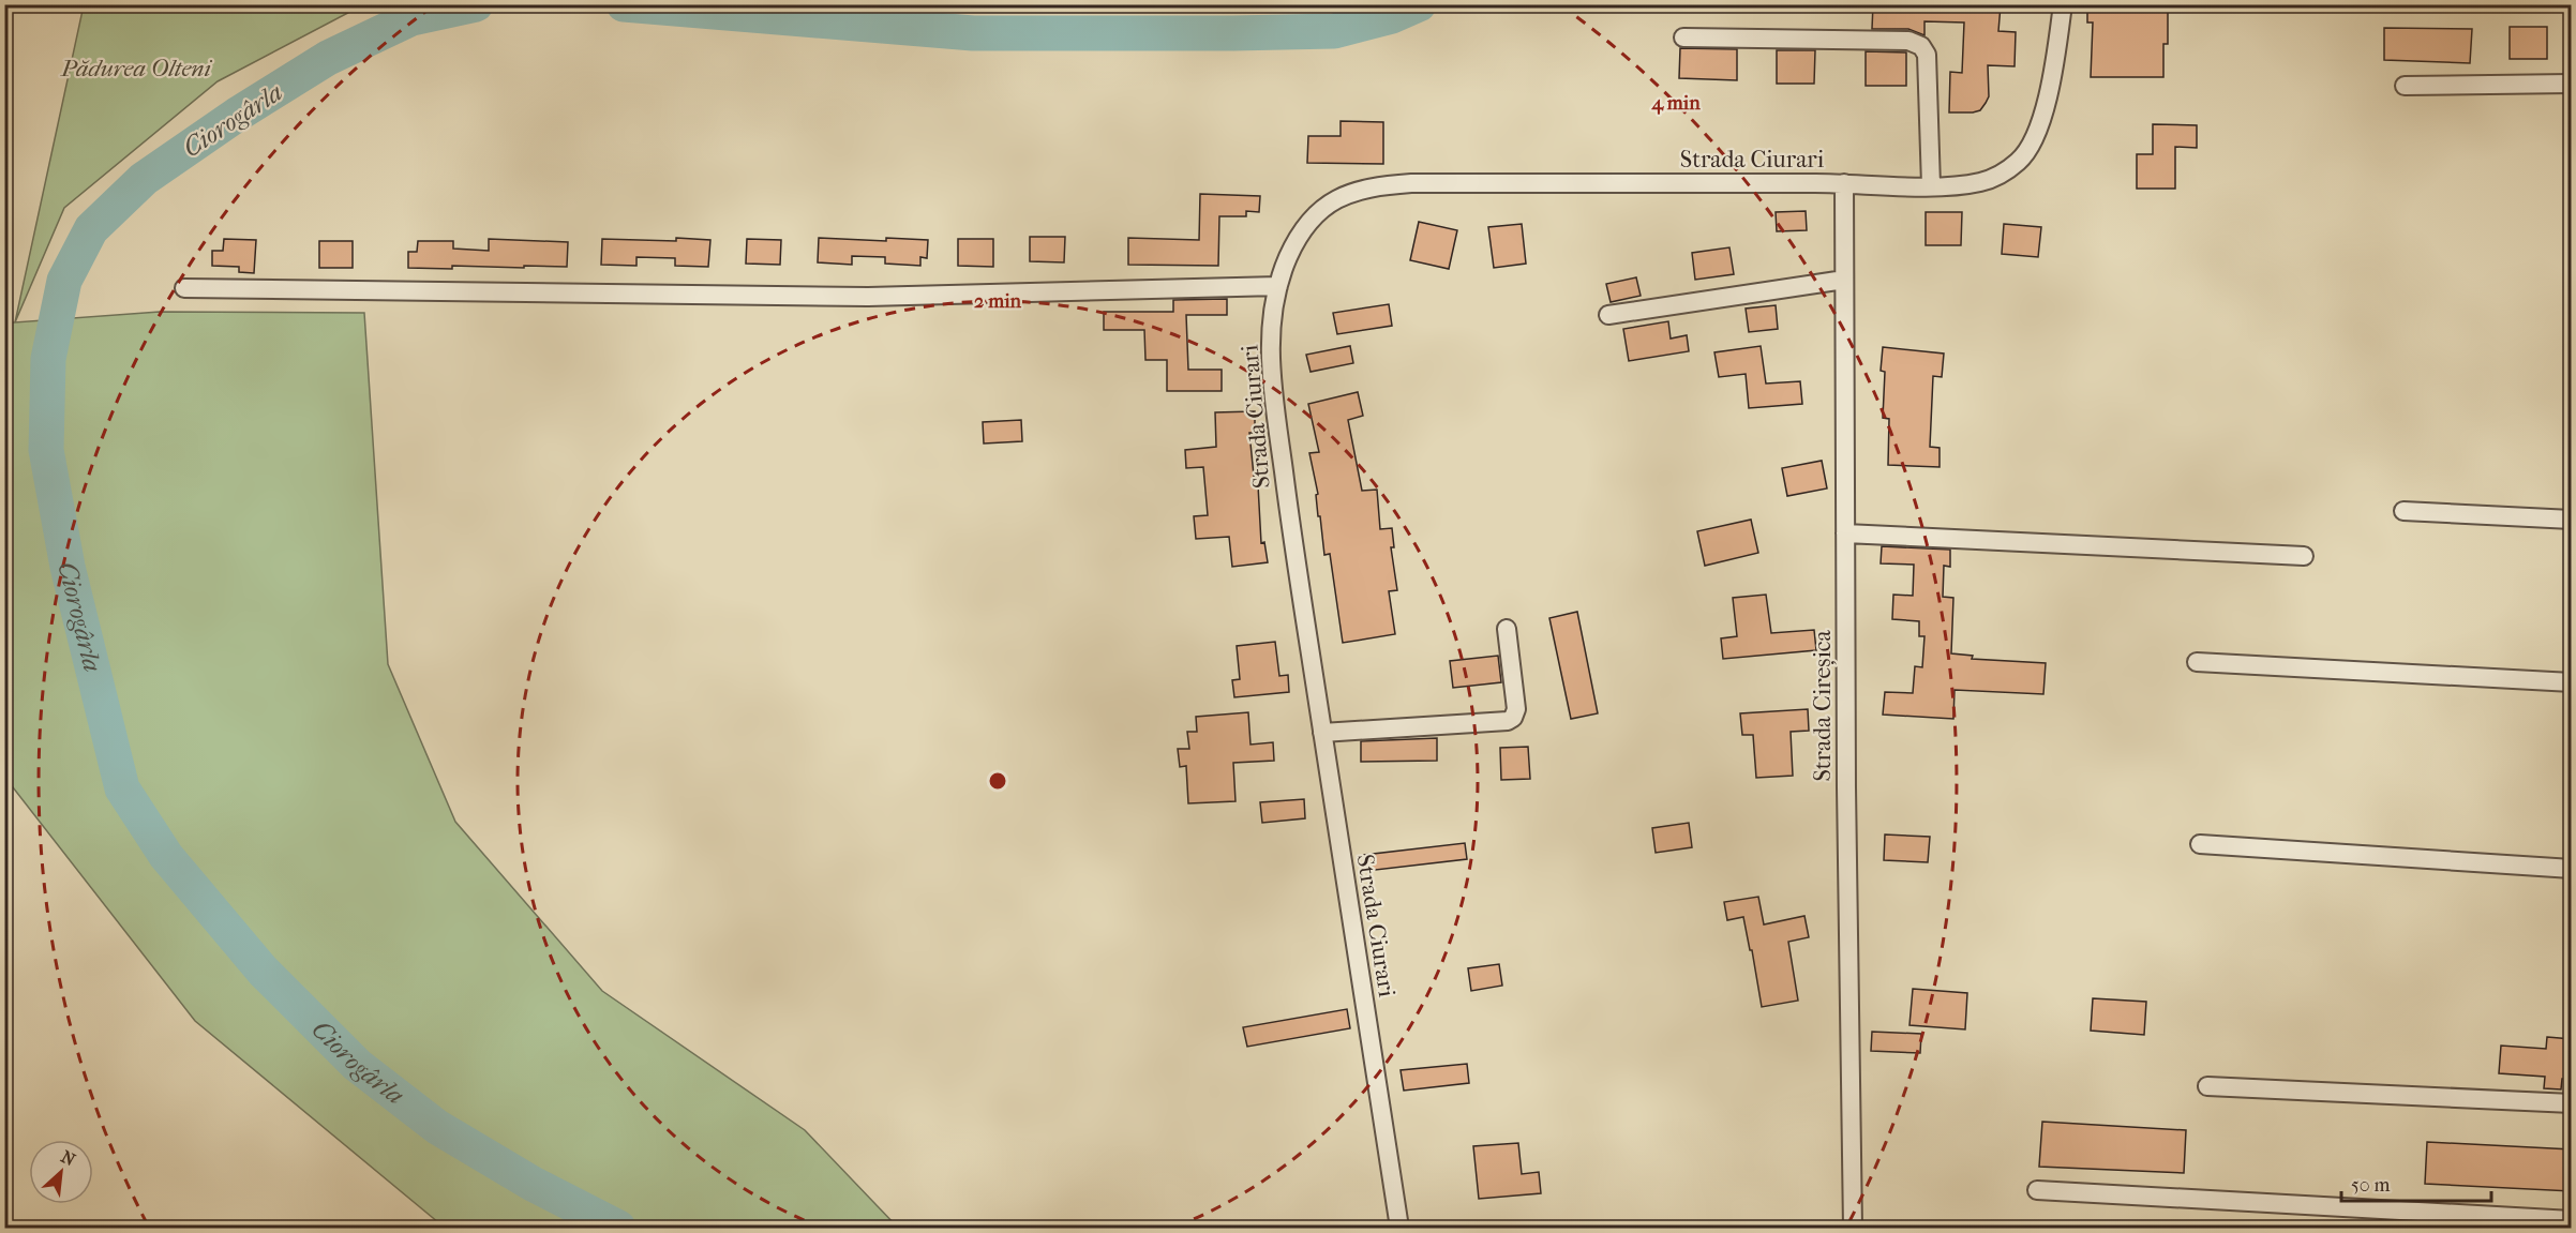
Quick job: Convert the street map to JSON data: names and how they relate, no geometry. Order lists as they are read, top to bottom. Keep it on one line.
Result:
{"streets":{"street":["Strada Ciurari","Strada Cireșica"]},"crossings":[["Strada Ciurari","Strada Cireșica"]],"water":["Ciorogârla"],"parks":["Pădurea Olteni"],"scale_bar":"50 m","north":"top right","rings":["4 min","2 min"]}
